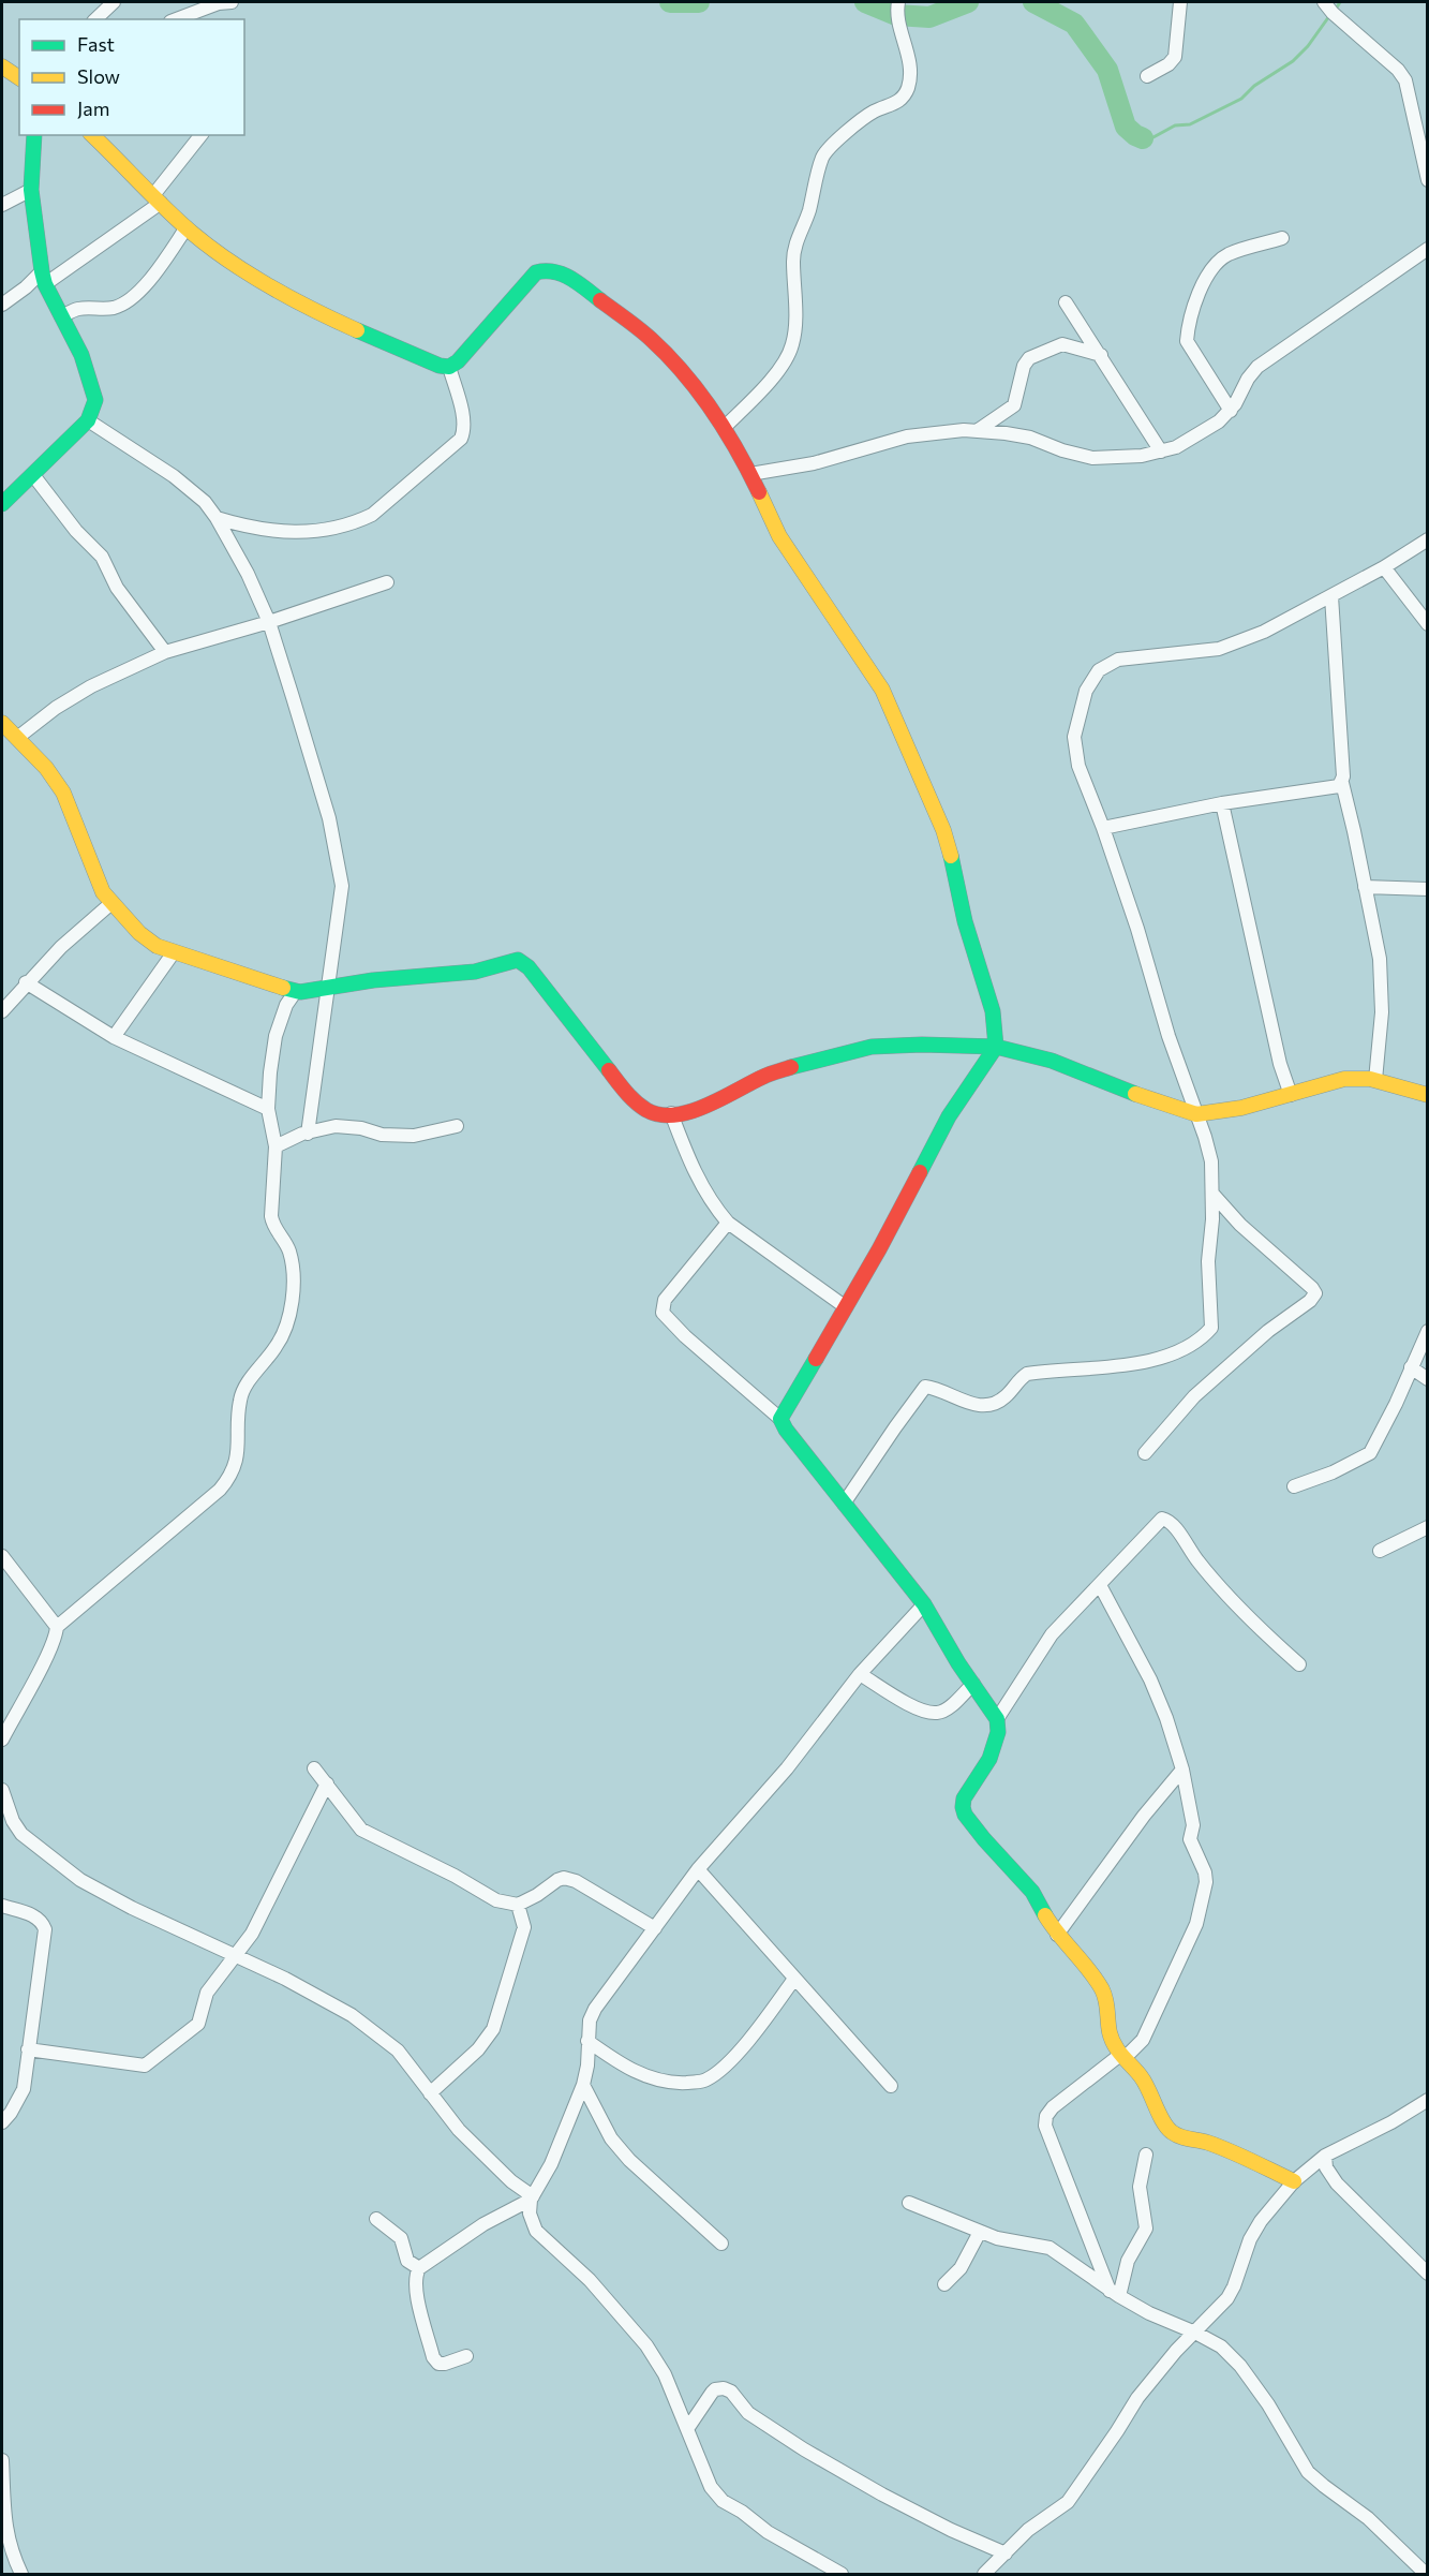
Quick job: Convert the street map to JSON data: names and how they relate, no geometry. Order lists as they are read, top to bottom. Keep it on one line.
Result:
{"legend":["Fast","Slow","Jam"]}
